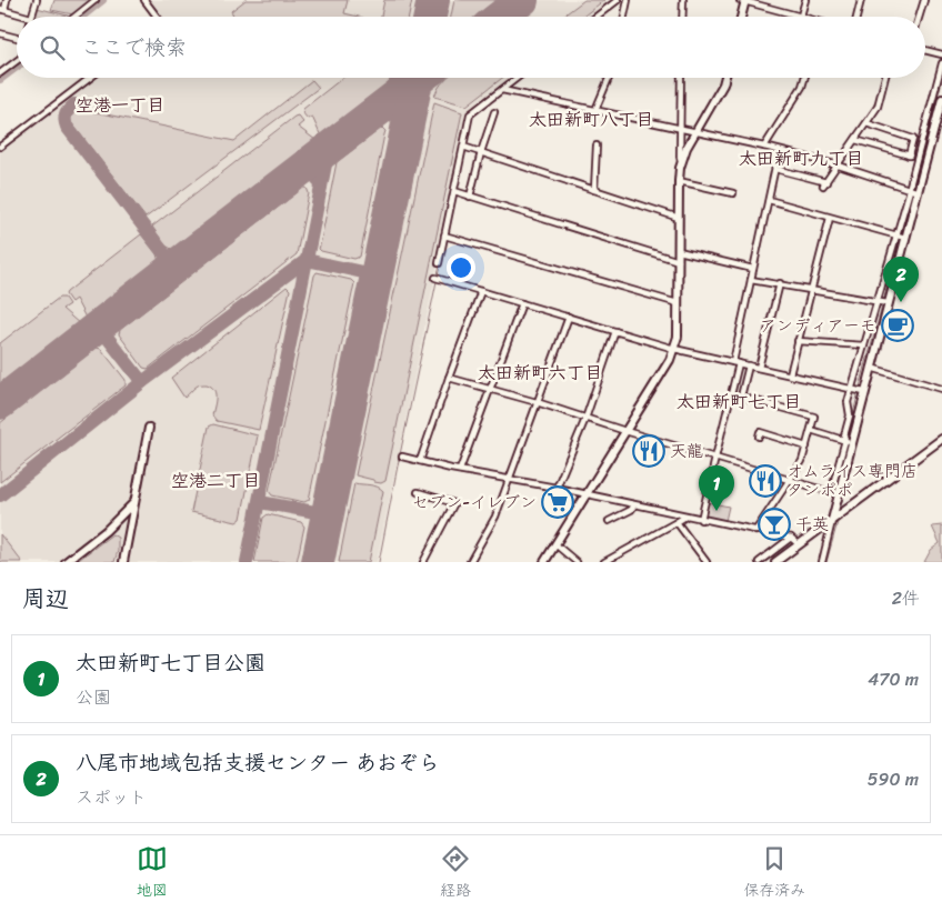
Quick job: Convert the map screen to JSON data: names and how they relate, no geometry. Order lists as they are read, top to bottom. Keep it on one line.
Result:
{"districts":["空港一丁目","太田新町八丁目","太田新町九丁目","太田新町六丁目","太田新町七丁目","空港二丁目"],"places":{"cafe":["アンディアーモ"],"restaurant":["天龍","オムライス専門店 タンポポ"],"supermarket":["セブン-イレブン"],"bar":["千英"]},"page":{"search":"ここで検索","pins":["2","1"],"heading":["周辺","2件"],"list":[{"mark":"1","name":"太田新町七丁目公園","note":"公園","value":"470 m"},{"mark":"2","name":"八尾市地域包括支援センター あおぞら","note":"スポット","value":"590 m"}],"nav":["地図","経路","保存済み"]}}
